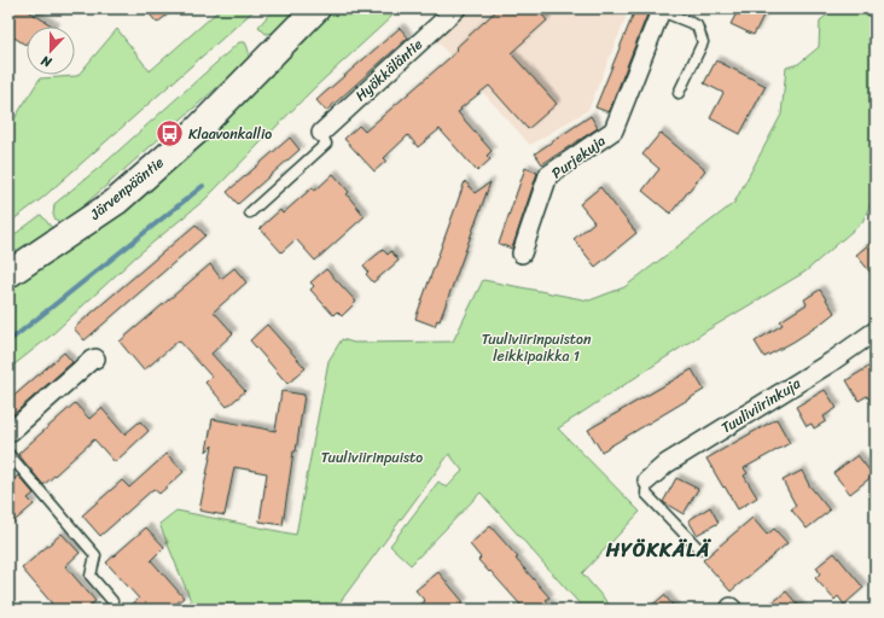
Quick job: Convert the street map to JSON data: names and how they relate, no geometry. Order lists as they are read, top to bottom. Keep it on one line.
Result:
{"streets":{"main road":["Järvenpääntie"],"street":["Hyökkäläntie","Purjekuja","Tuuliviirinkuja"]},"districts":["HYÖKKÄLÄ"],"parks":["Tuuliviirinpuiston leikkipaikka 1","Tuuliviirinpuisto"],"places":{"bus stop":["Klaavonkallio"]},"north":"bottom"}
